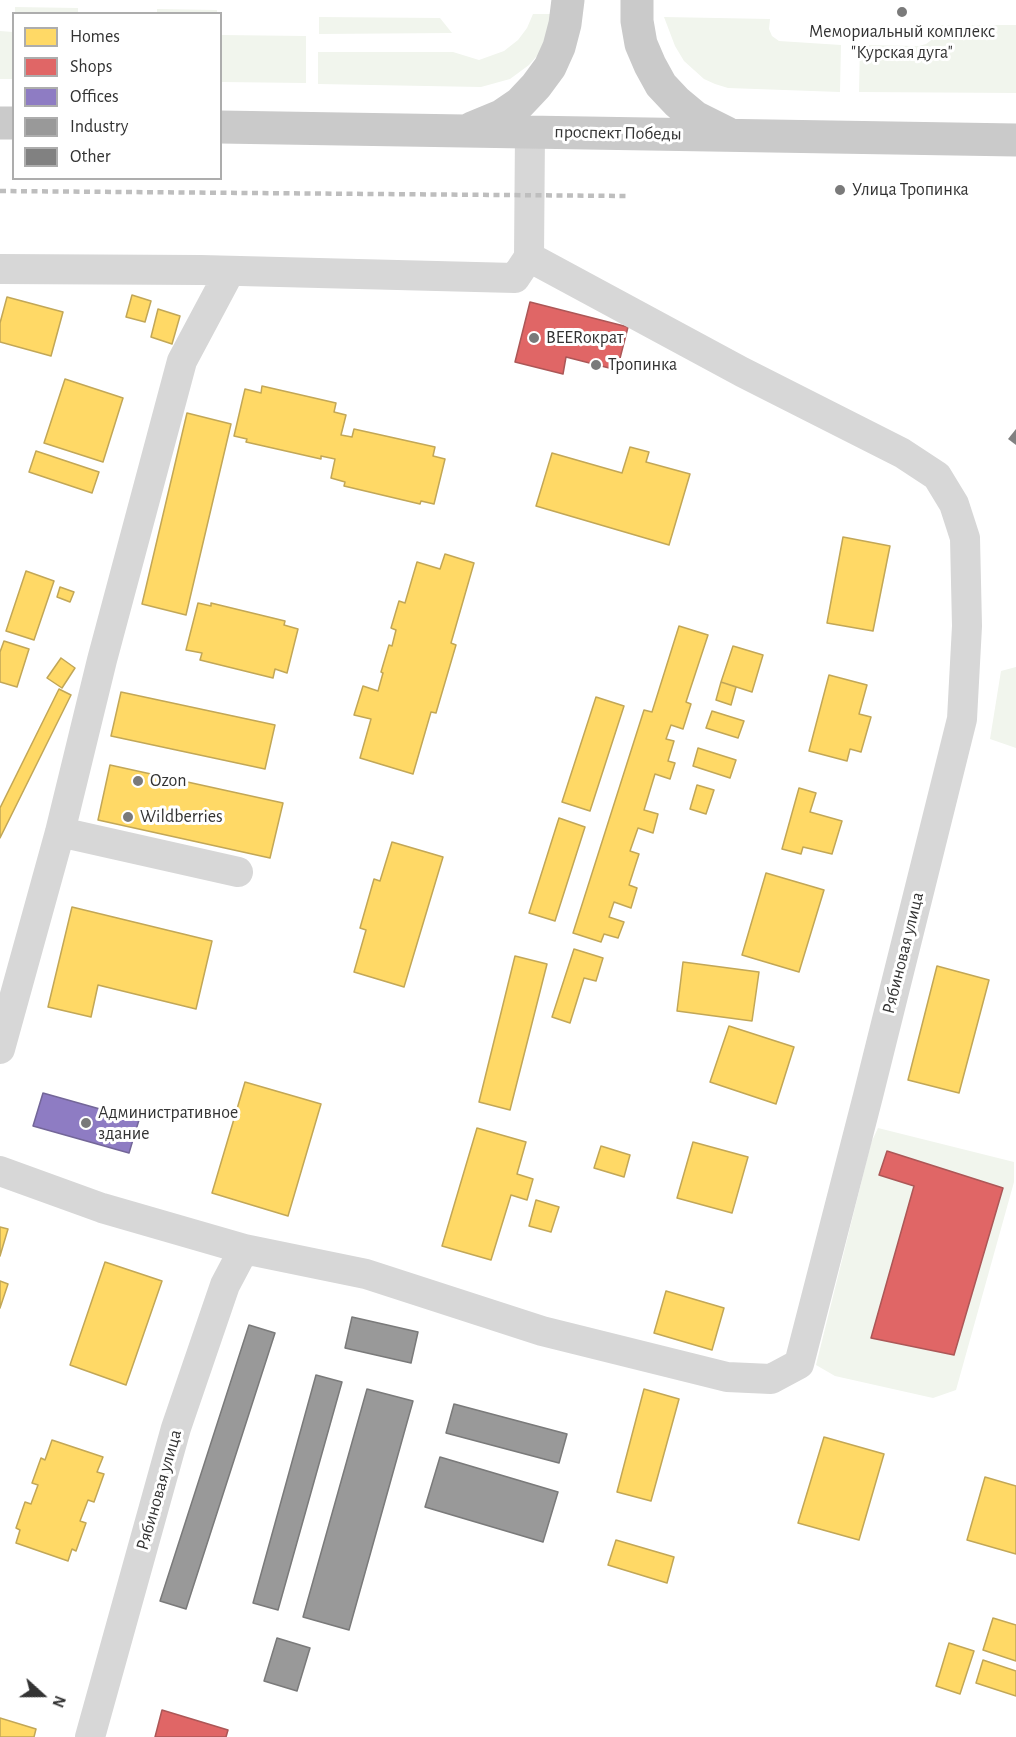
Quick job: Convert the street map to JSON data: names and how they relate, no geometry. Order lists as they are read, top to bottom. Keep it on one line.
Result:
{"streets":{"main road":["проспект Победы"],"street":["Рябиновая улица"]},"places":["Мемориальный комплекс \"Курская дуга\"","Улица Тропинка","BEERократ","Тропинка","Ozon","Wildberries","Административное здание"],"legend":["Homes","Shops","Offices","Industry","Other"],"north":"right"}
